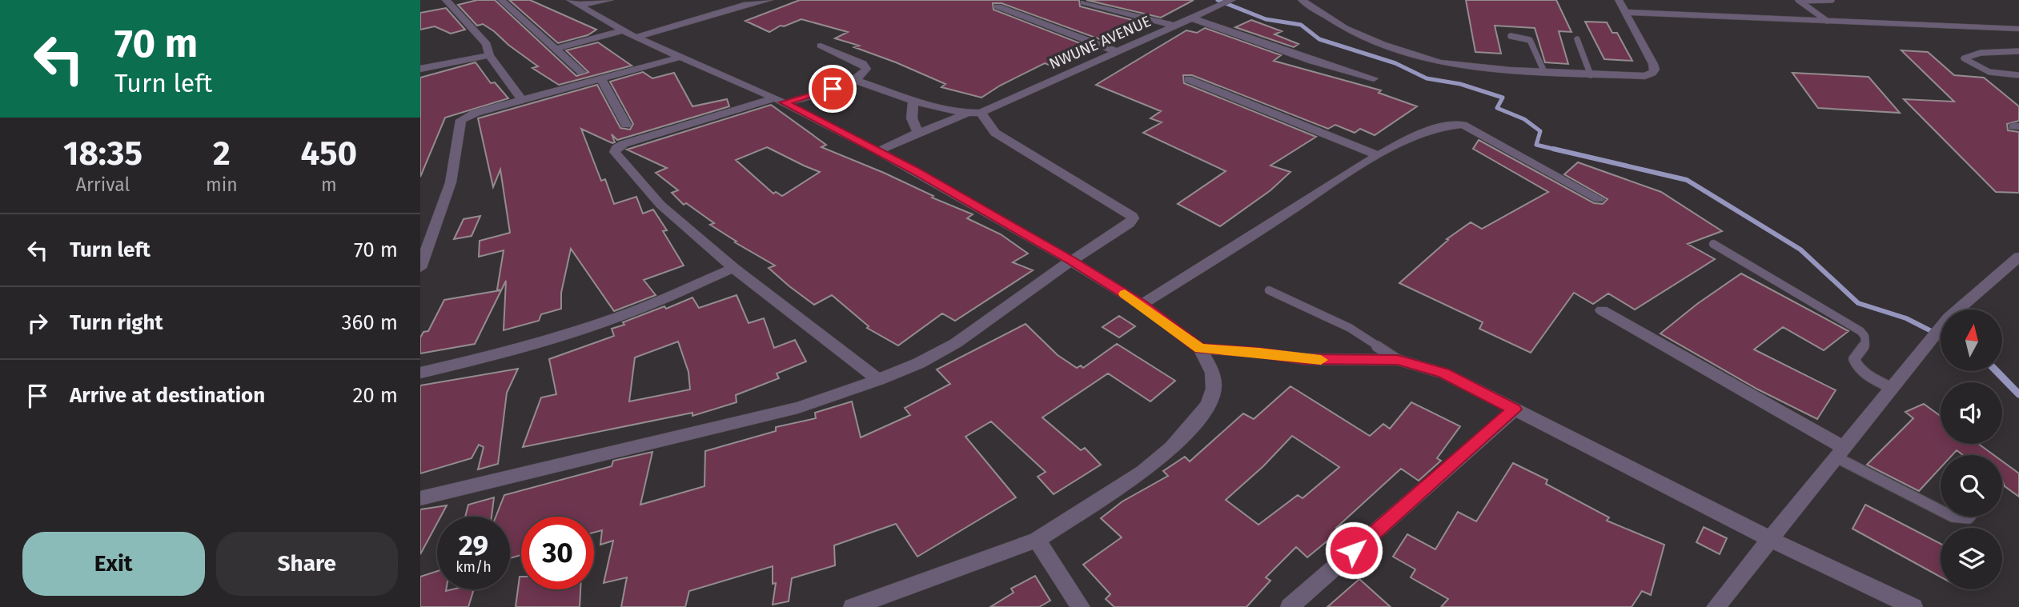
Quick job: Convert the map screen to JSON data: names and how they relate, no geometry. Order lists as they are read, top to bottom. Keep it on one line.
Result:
{"streets":{"street":["NWUNE AVENUE"]},"north":"top","page":{"turn":["70 m","Turn left"],"eta":["18:35","Arrival","2","min","450","m"],"list":[{"name":"Turn left","value":"70 m"},{"name":"Turn right","value":"360 m"},{"name":"Arrive at destination","value":"20 m"}],"speed":"29 km/h","limit":"30","buttons":["Exit","Share"]}}
